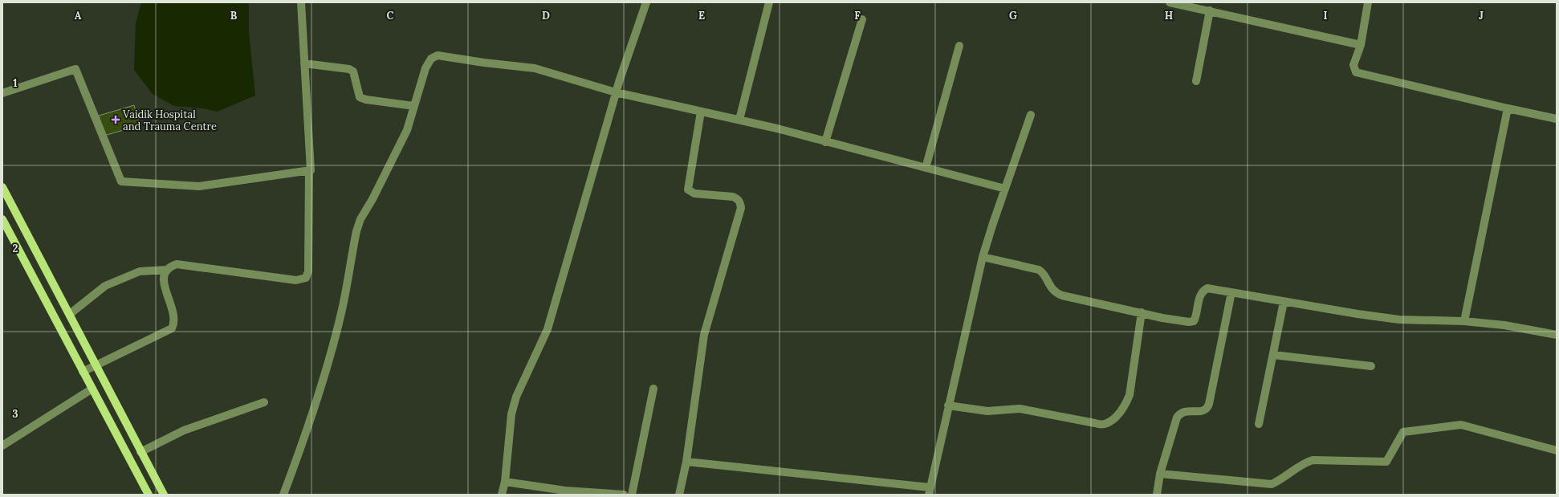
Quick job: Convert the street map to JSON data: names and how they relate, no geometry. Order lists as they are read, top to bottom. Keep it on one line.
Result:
{"places":{"health":["Vaidik Hospital and Trauma Centre"]},"grid":{"columns":["A","B","C","D","E","F","G","H","I","J"],"rows":["1","2","3"]}}
